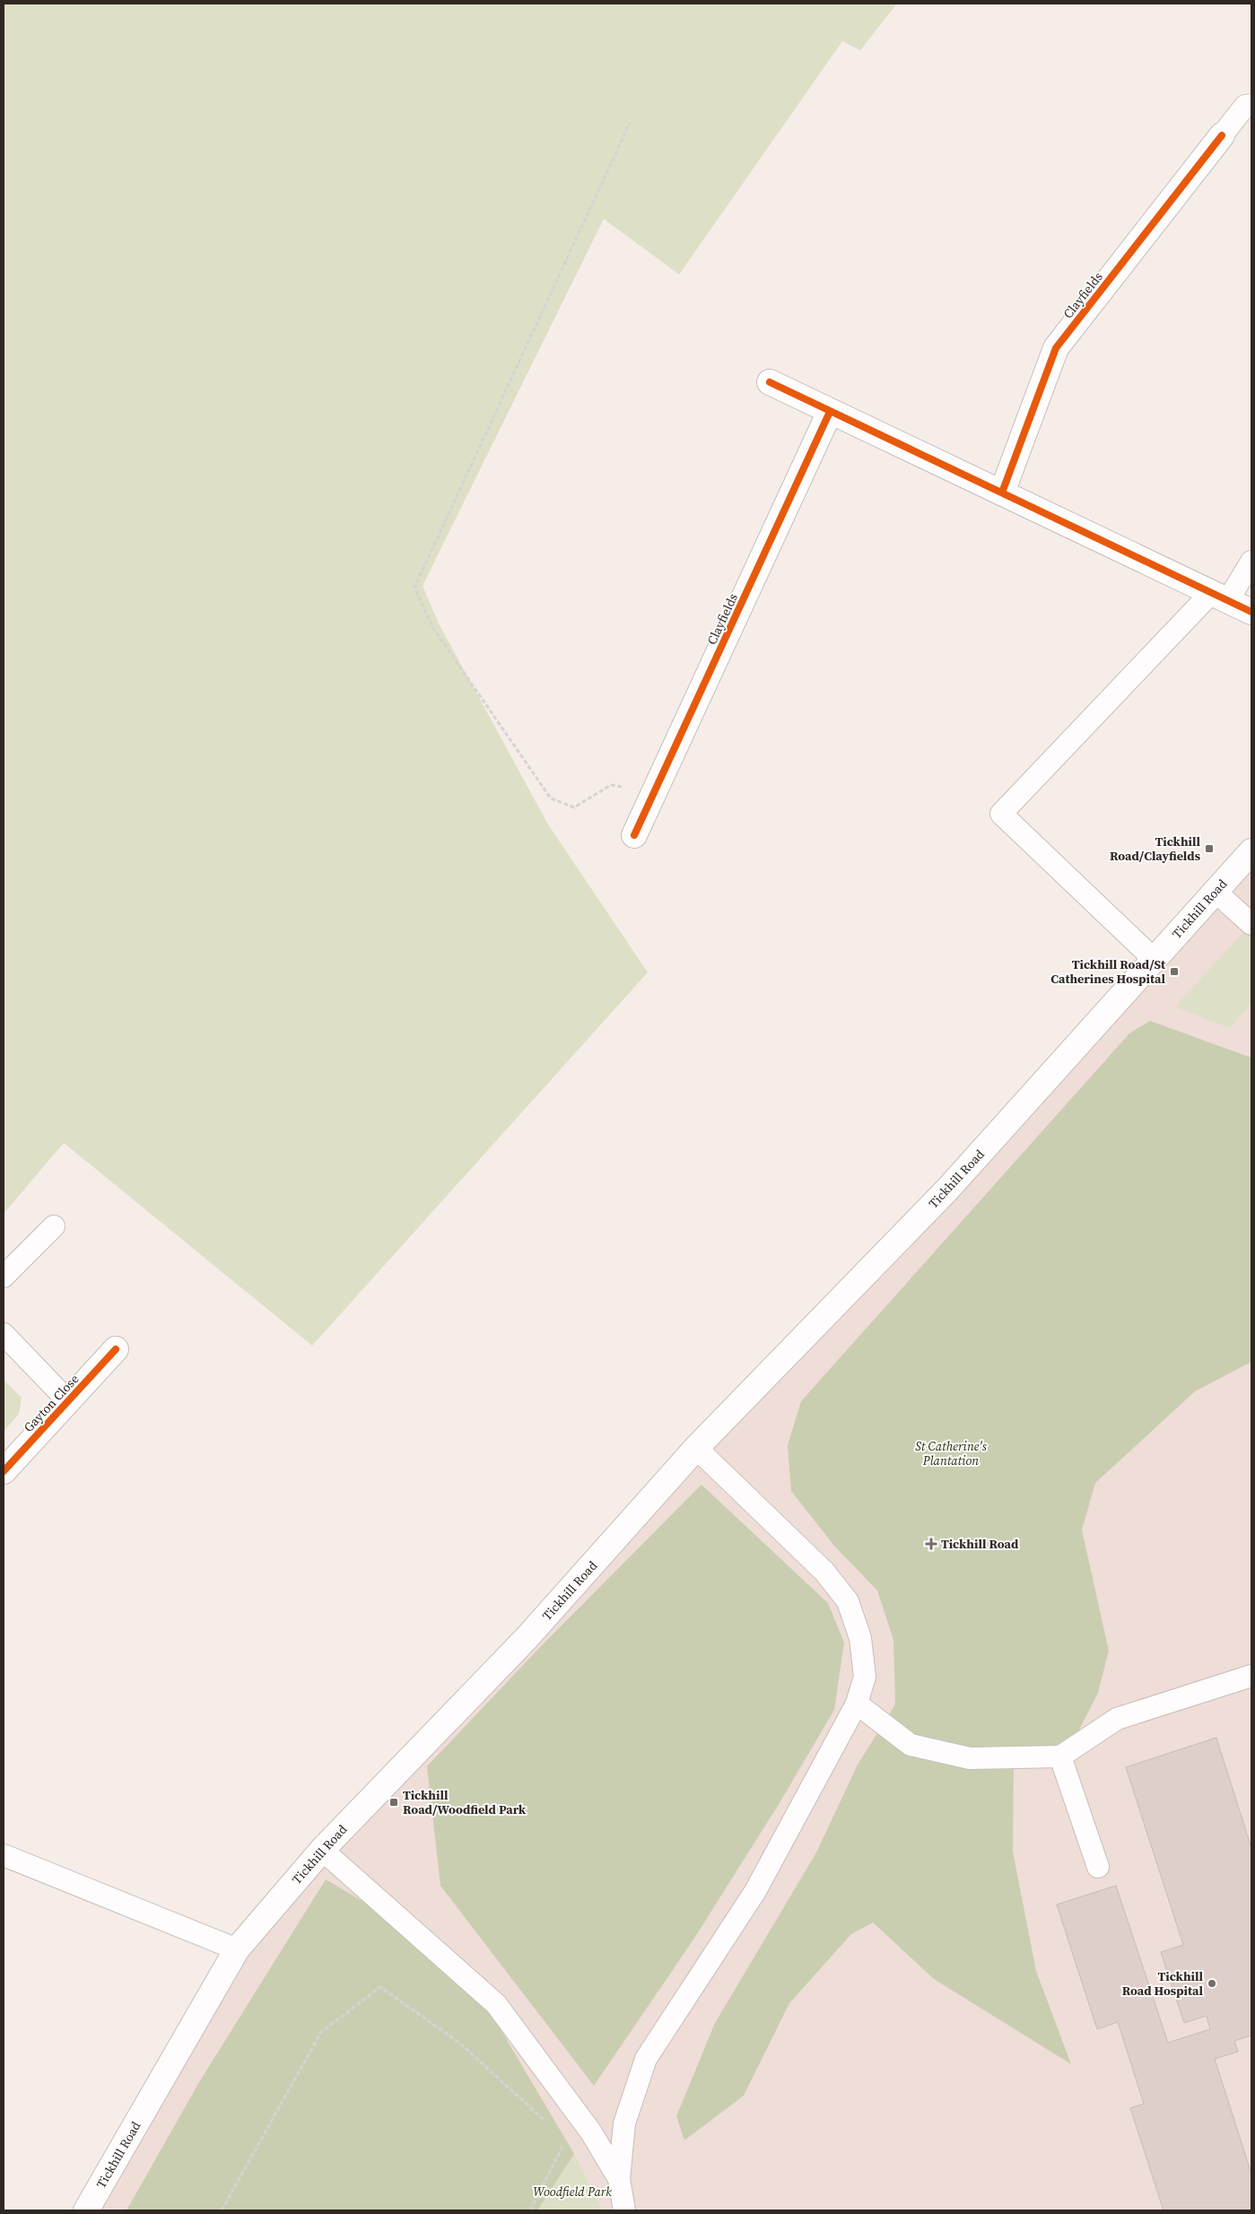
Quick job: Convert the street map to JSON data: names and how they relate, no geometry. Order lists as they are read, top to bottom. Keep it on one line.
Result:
{"streets":{"main road":["Clayfields","Tickhill Road","Gayton Close"]},"parks":["St Catherine's Plantation","Woodfield Park"],"places":{"transit":["Tickhill Road/Clayfields","Tickhill Road/St Catherines Hospital","Tickhill Road/Woodfield Park"],"health":["Tickhill Road"],"other":["Tickhill Road Hospital"]}}
